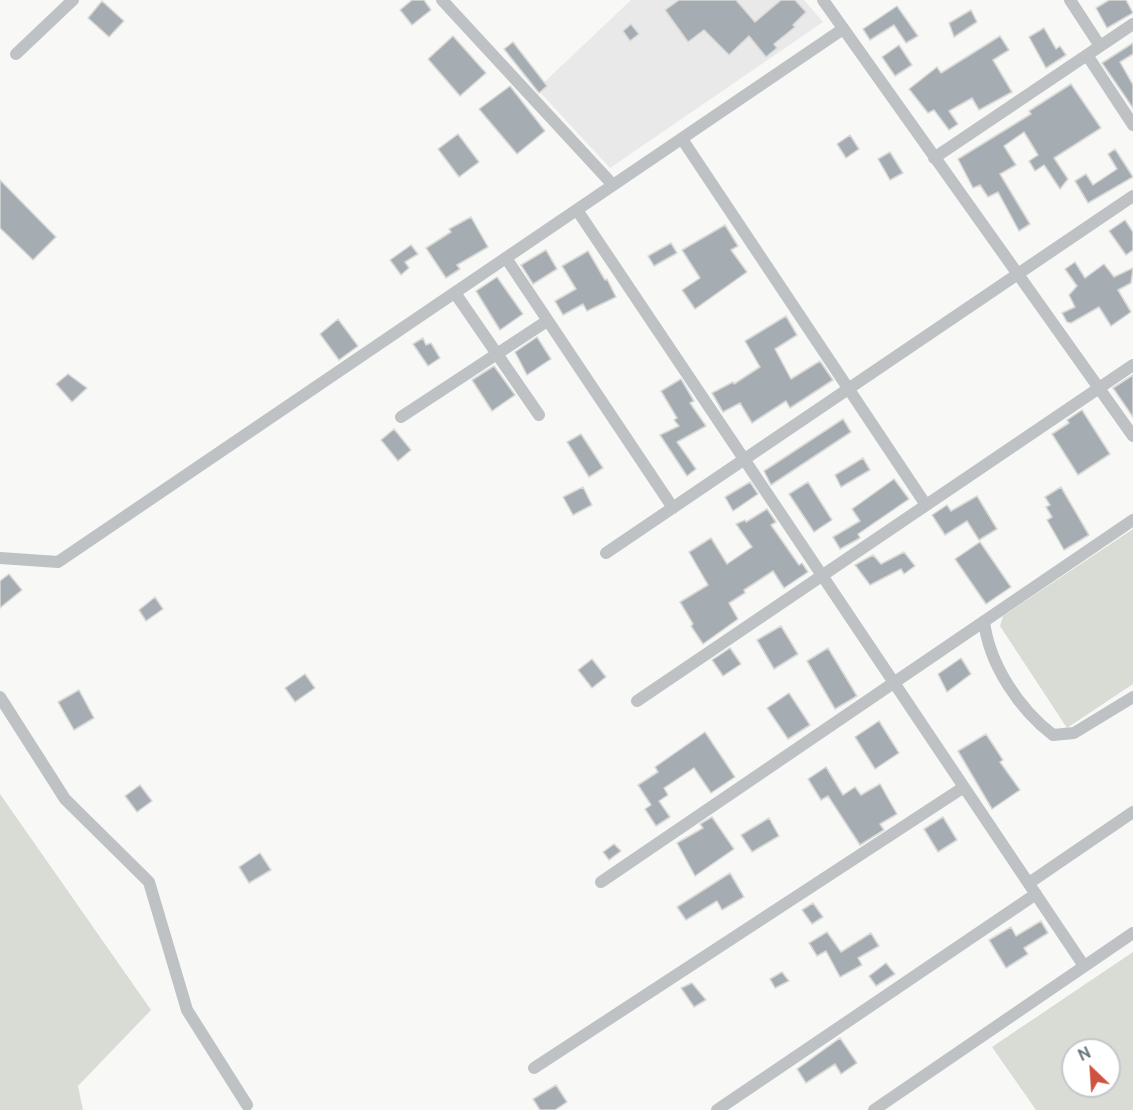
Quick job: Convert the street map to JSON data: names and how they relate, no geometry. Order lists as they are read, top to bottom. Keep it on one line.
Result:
{"north":"top left"}
